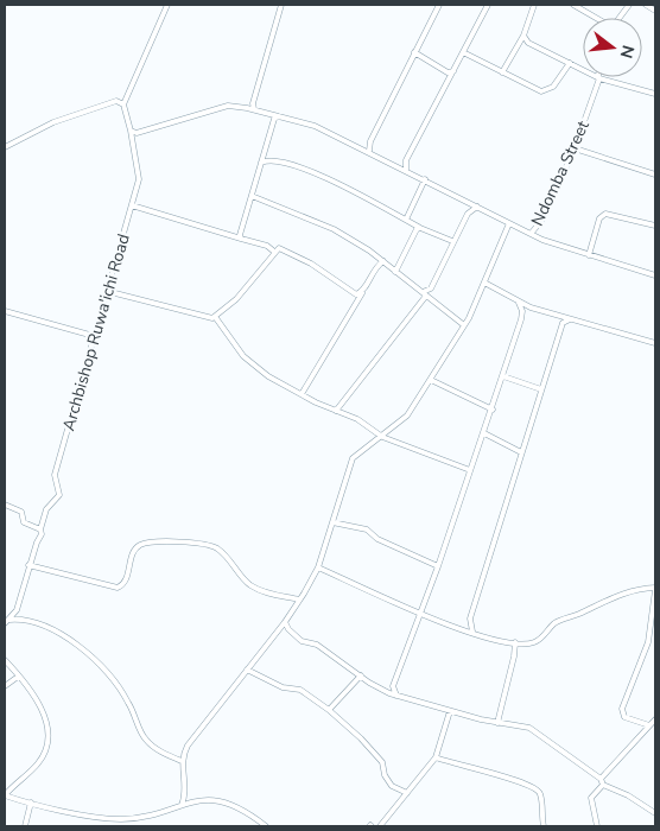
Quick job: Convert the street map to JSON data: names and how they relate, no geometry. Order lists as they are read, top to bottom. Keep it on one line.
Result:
{"streets":{"street":["Ndomba Street","Archbishop Ruwa'ichi Road"]},"north":"right"}
